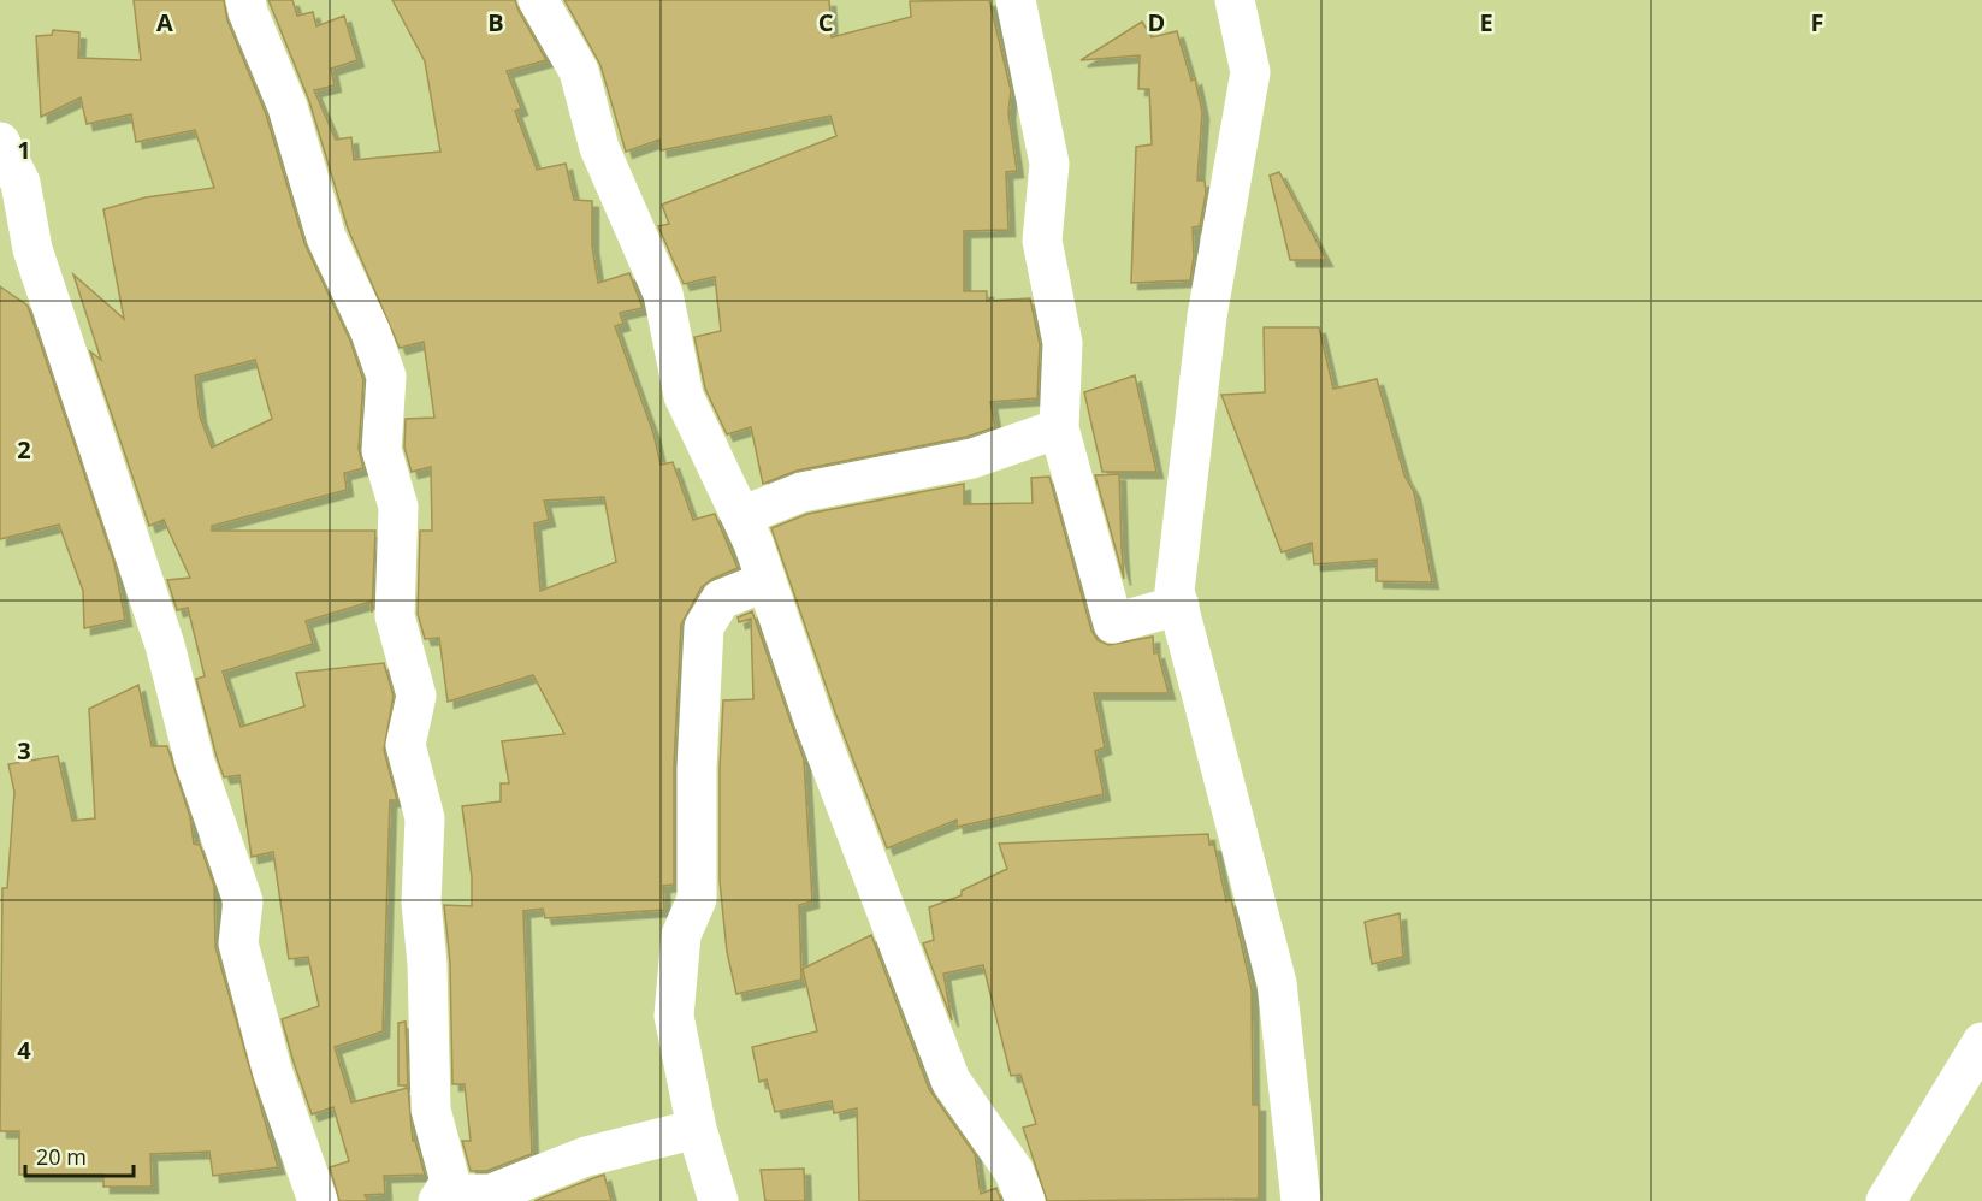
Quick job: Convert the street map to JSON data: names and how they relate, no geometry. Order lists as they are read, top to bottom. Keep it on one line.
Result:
{"scale_bar":"20 m","grid":{"columns":["A","B","C","D","E","F"],"rows":["1","2","3","4"]}}
